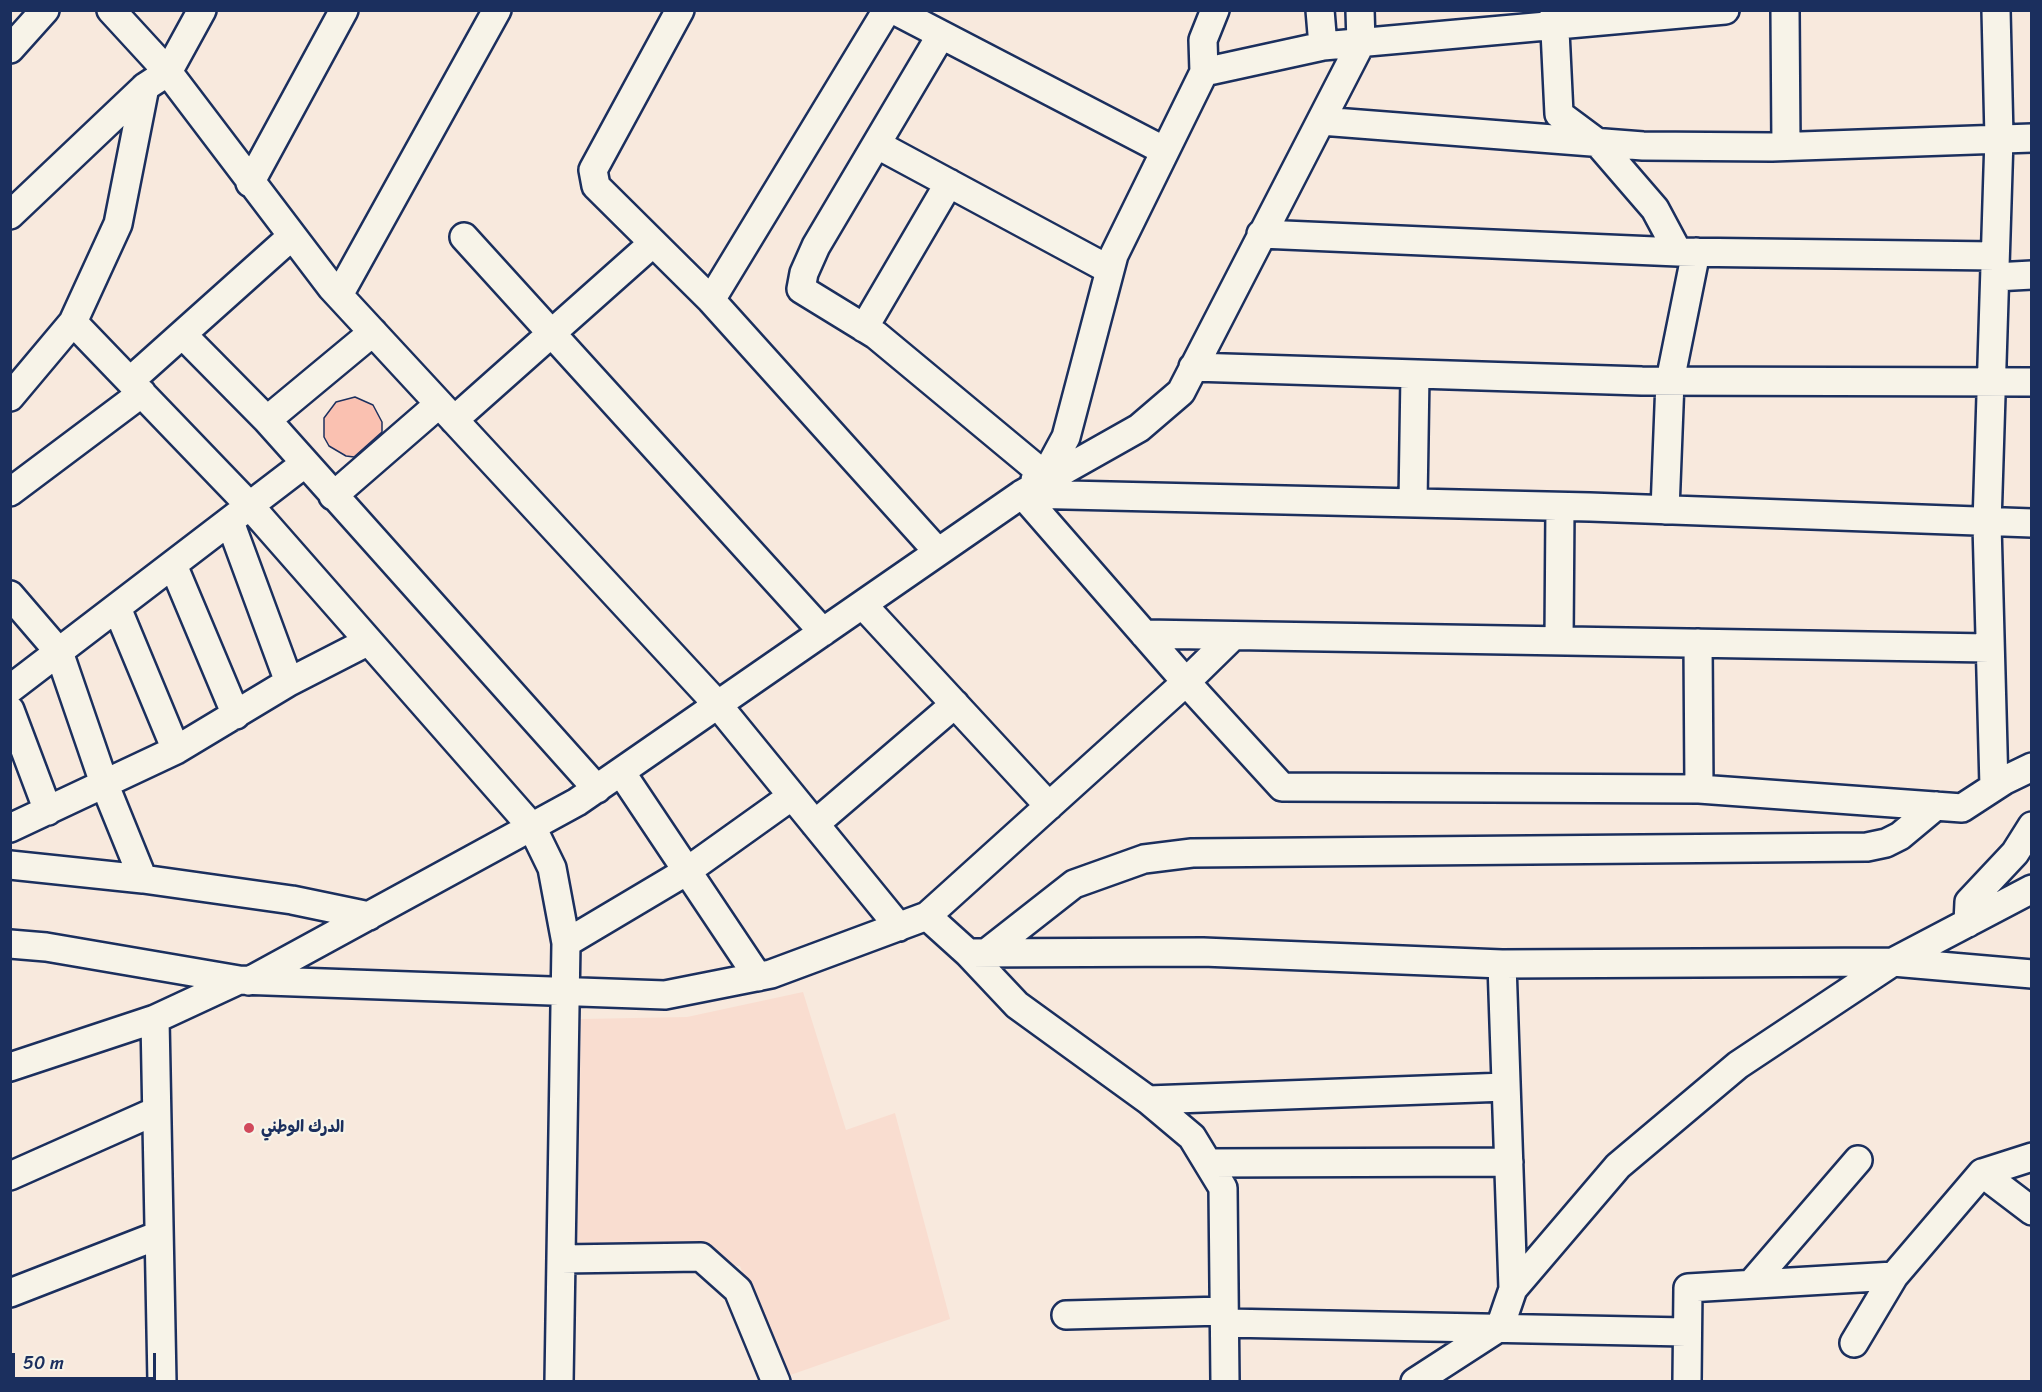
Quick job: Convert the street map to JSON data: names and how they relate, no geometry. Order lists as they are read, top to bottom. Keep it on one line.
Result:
{"places":["الدرك الوطني"],"scale_bar":"50 m"}
